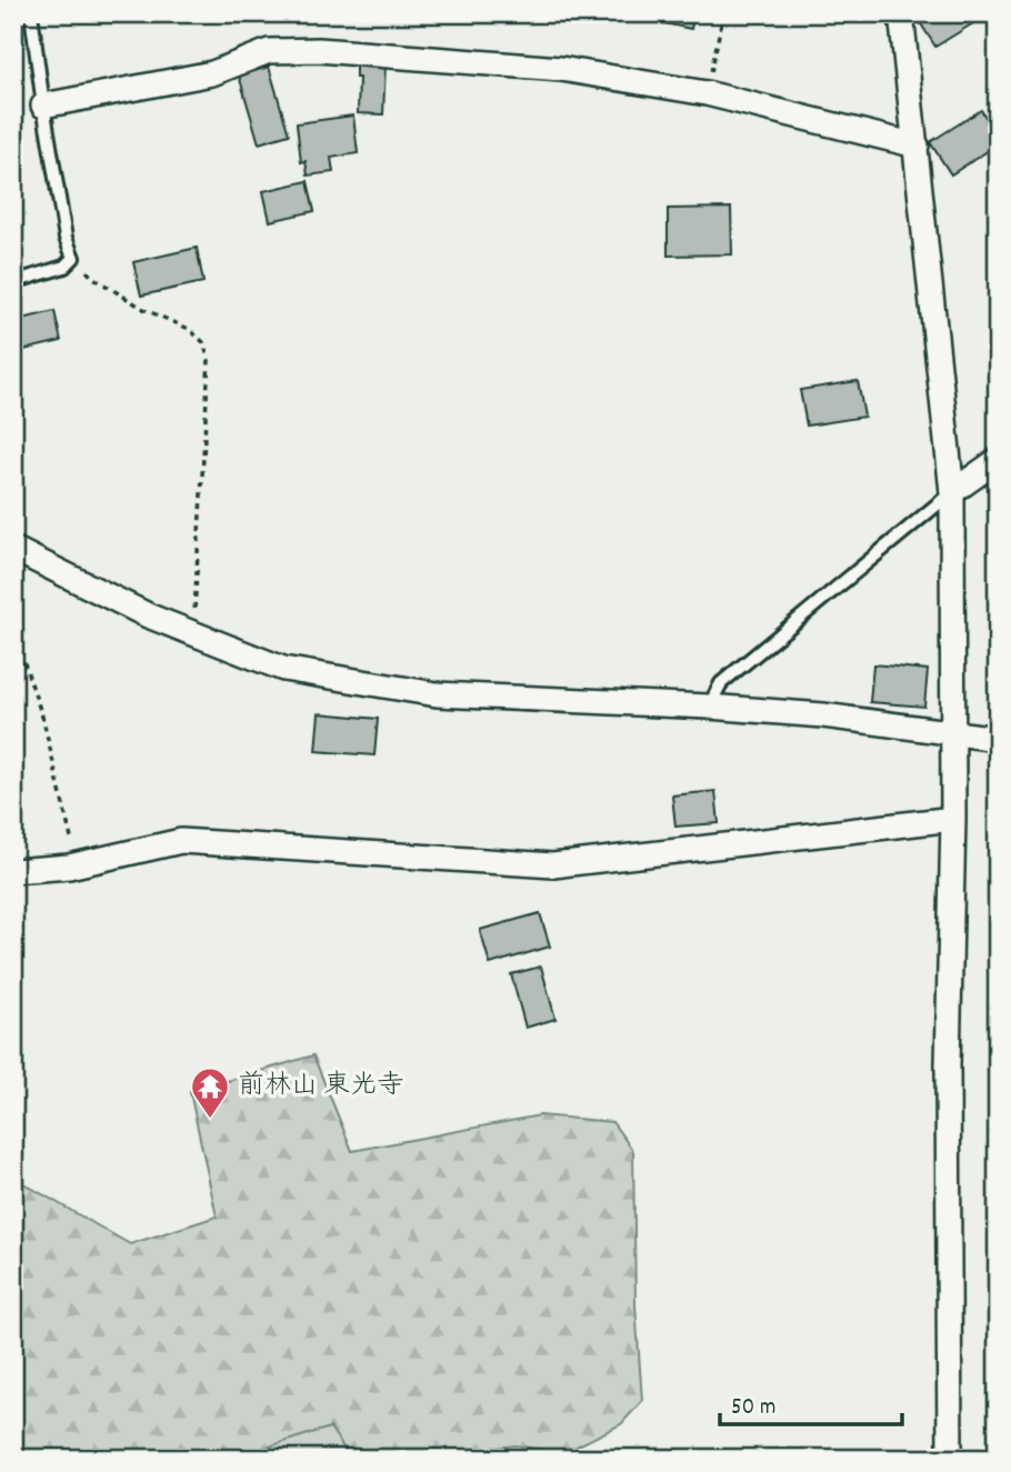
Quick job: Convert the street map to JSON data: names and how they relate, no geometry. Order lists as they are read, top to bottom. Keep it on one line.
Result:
{"places":{"temple":["前林山 東光寺"]},"scale_bar":"50 m"}
